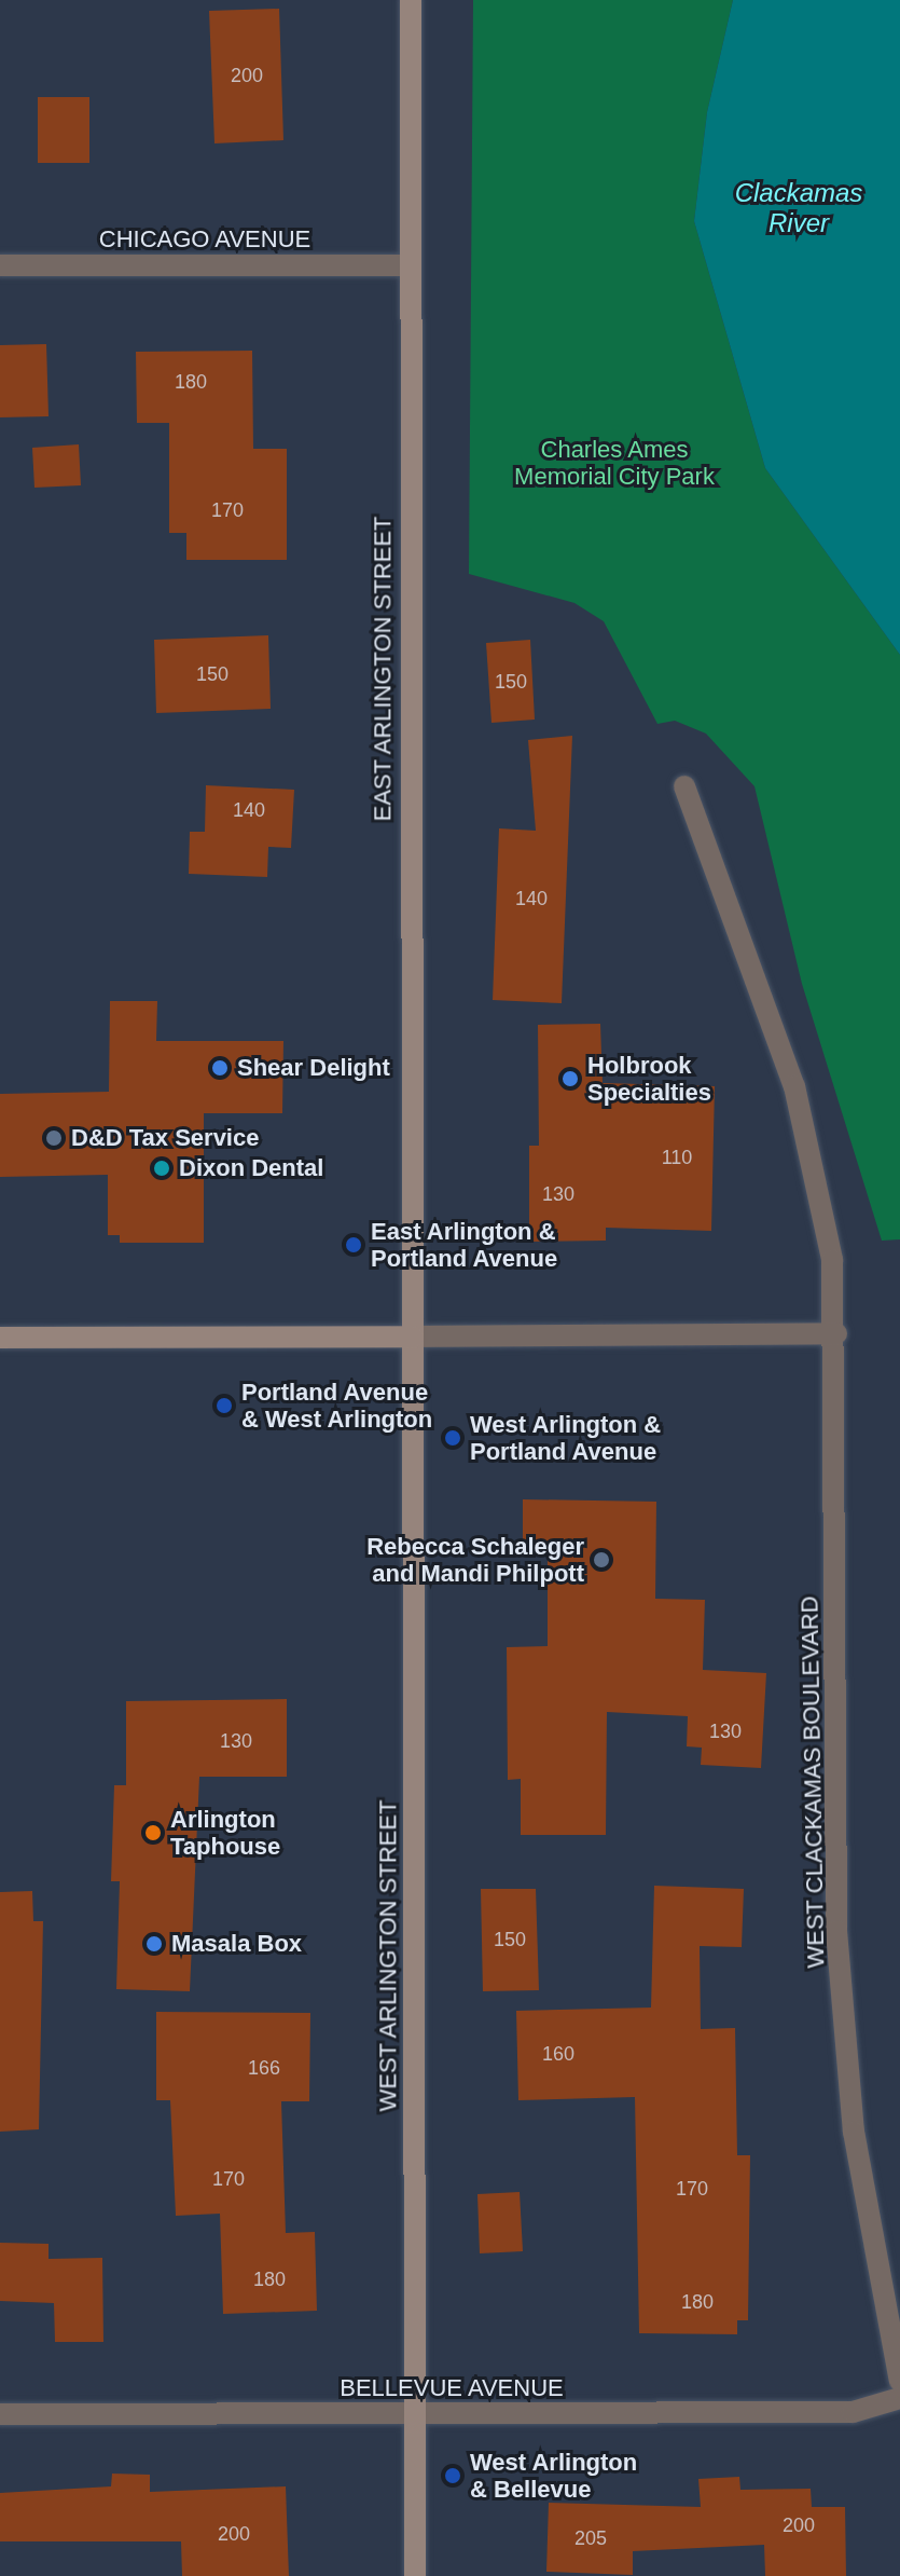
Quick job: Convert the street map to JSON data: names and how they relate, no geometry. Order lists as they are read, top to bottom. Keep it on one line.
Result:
{"streets":{"main road":["EAST ARLINGTON STREET","WEST ARLINGTON STREET"],"street":["CHICAGO AVENUE","WEST CLACKAMAS BOULEVARD","BELLEVUE AVENUE"]},"crossings":[["CHICAGO AVENUE","EAST ARLINGTON STREET"],["EAST ARLINGTON STREET","WEST ARLINGTON STREET"],["WEST ARLINGTON STREET","BELLEVUE AVENUE"]],"water":["Clackamas River"],"parks":["Charles Ames Memorial City Park"],"places":["Shear Delight","Holbrook Specialties","D&D Tax Service","Dixon Dental","East Arlington & Portland Avenue","Portland Avenue & West Arlington","West Arlington & Portland Avenue","Rebecca Schaleger and Mandi Philpott","Arlington Taphouse","Masala Box","West Arlington & Bellevue"],"house_numbers":["200","180","170","150","150","140","140","110","130","130","130","150","160","166","170","170","180","180","200","200","205"]}
